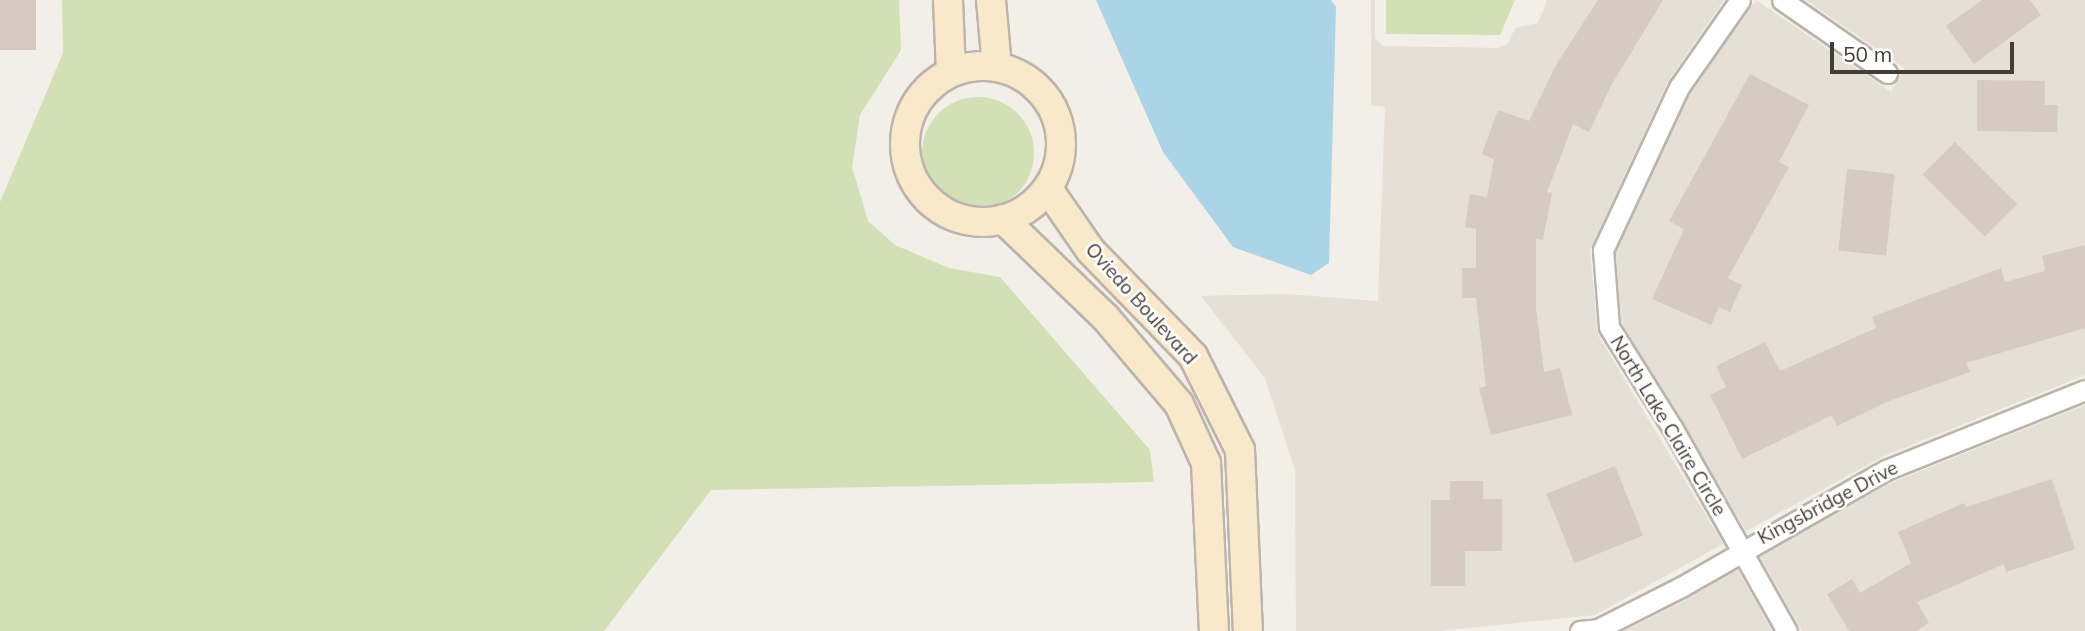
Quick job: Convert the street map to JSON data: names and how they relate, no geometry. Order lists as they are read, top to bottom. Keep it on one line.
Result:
{"streets":{"street":["Oviedo Boulevard","North Lake Claire Circle","Kingsbridge Drive"]},"crossings":[["North Lake Claire Circle","Kingsbridge Drive"]],"scale_bar":"50 m"}
